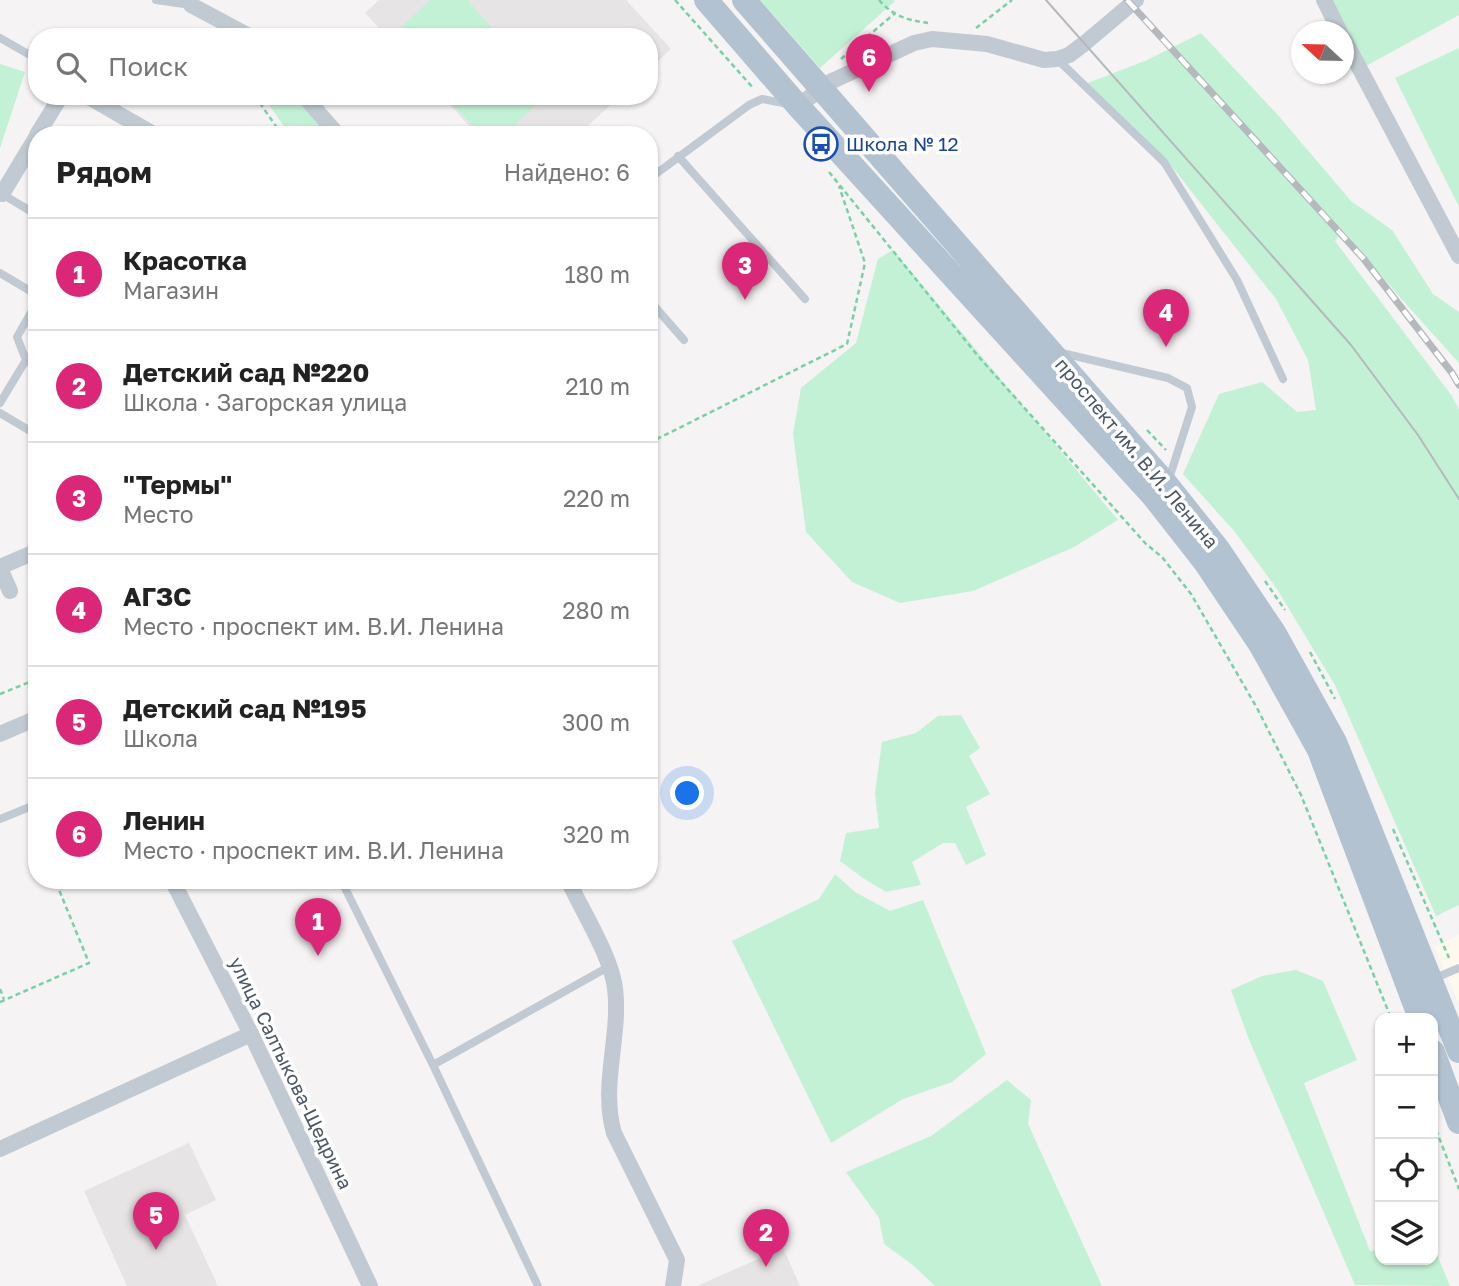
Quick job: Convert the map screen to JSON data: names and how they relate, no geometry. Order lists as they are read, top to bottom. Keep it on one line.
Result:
{"streets":{"main road":["проспект им. В.И. Ленина"],"street":["улица Салтыкова-Щедрина"]},"places":{"bus stop":["Школа № 12"]},"north":"left","page":{"search":"Поиск","pins":["6","3","4","1","5","2"],"heading":["Рядом","Найдено: 6"],"list":[{"mark":"1","name":"Красотка","note":"Магазин","value":"180 m"},{"mark":"2","name":"Детский сад №220","note":"Школа · Загорская улица","value":"210 m"},{"mark":"3","name":"\"Термы\"","note":"Место","value":"220 m"},{"mark":"4","name":"АГЗС","note":"Место · проспект им. В.И. Ленина","value":"280 m"},{"mark":"5","name":"Детский сад №195","note":"Школа","value":"300 m"},{"mark":"6","name":"Ленин","note":"Место · проспект им. В.И. Ленина","value":"320 m"}],"map_buttons":["+","−"]}}
